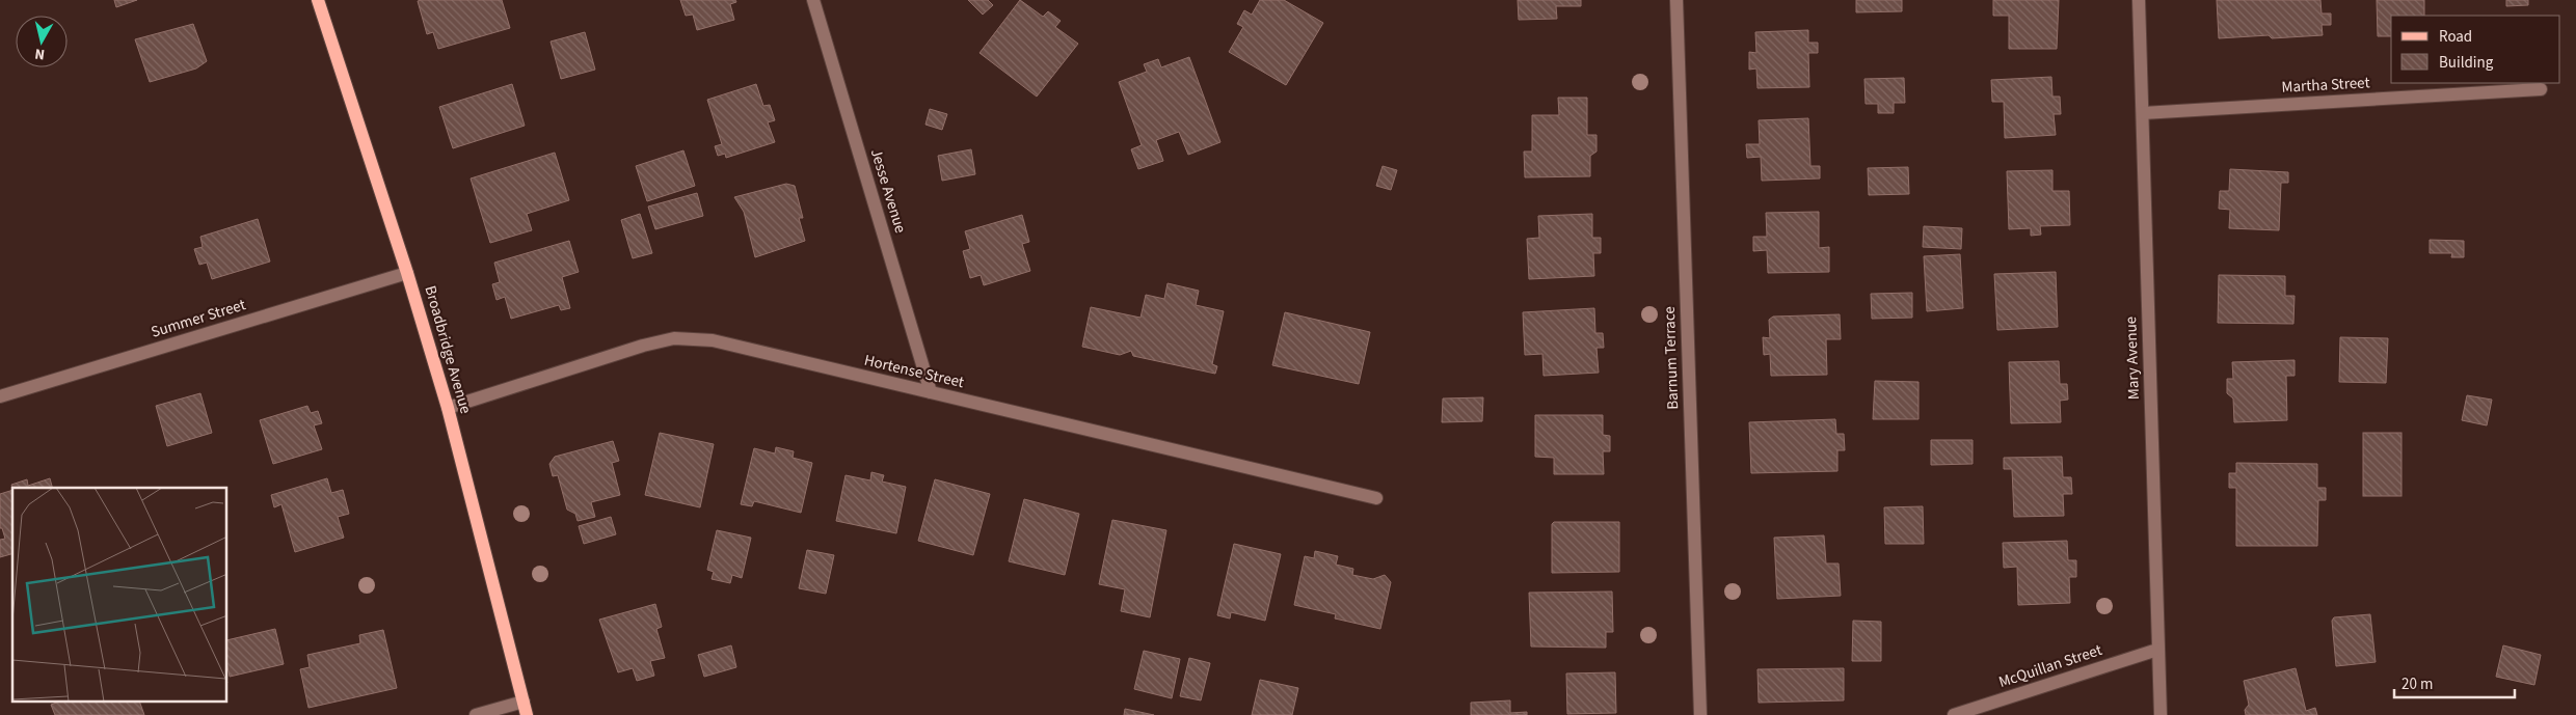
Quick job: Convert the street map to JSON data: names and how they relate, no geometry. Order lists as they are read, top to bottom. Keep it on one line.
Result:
{"streets":{"main road":["Broadbridge Avenue"],"street":["Martha Street","Jesse Avenue","Summer Street","Barnum Terrace","Mary Avenue","Hortense Street","McQuillan Street"]},"crossings":[["Martha Street","Mary Avenue"],["Jesse Avenue","Hortense Street"],["Summer Street","Broadbridge Avenue"],["Broadbridge Avenue","Hortense Street"],["Mary Avenue","McQuillan Street"]],"legend":["Road","Building"],"scale_bar":"20 m","north":"bottom"}
